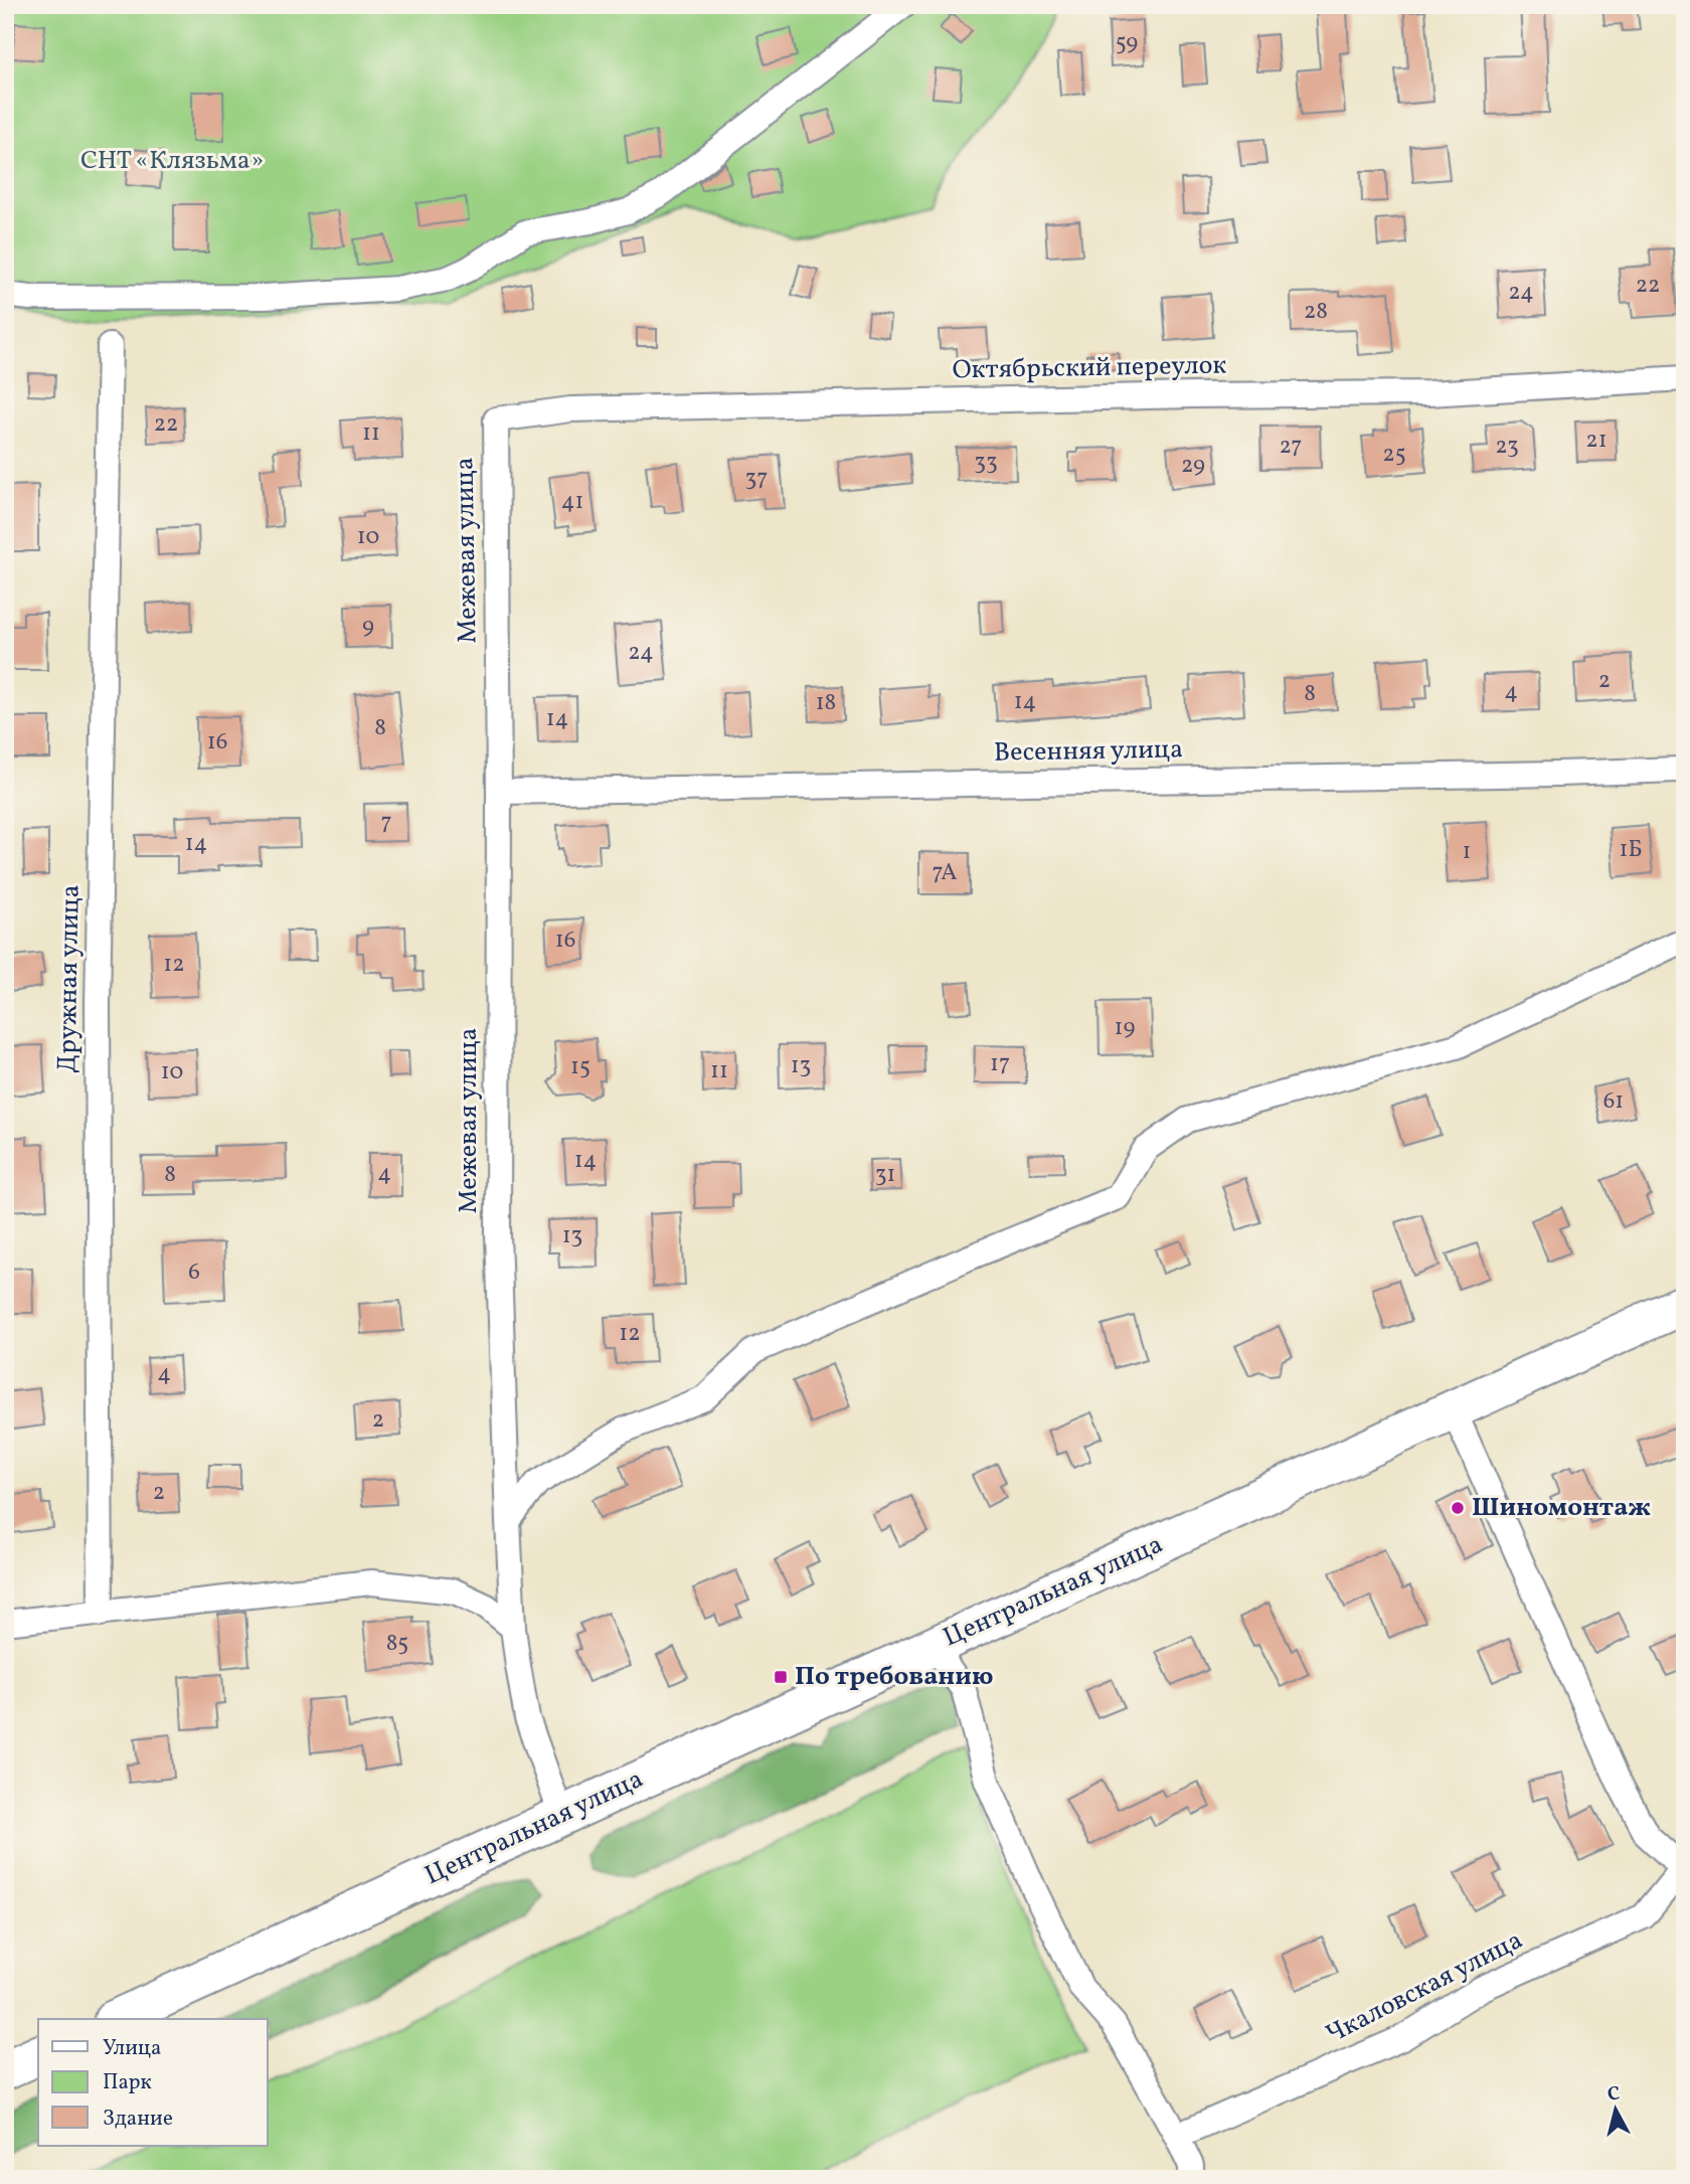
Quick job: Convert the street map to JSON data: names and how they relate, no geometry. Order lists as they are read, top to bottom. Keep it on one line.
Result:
{"streets":{"main road":["Центральная улица"],"street":["Октябрьский переулок","Межевая улица","Весенняя улица","Дружная улица","Чкаловская улица"]},"crossings":[["Октябрьский переулок","Межевая улица"],["Межевая улица","Весенняя улица"],["Межевая улица","Центральная улица"],["Центральная улица","Чкаловская улица"]],"parks":["СНТ «Клязьма»"],"places":{"other":["Шиномонтаж"],"transit":["По требованию"]},"house_numbers":["59","22","24","28","22","11","21","27","23","25","33","29","37","41","10","9","24","2","4","8","14","18","14","8","16","7","14","1Б","1","7А","16","12","19","17","13","15","11","10","61","14","4","8","31","13","6","12","4","2","2","85"],"legend":["Улица","Парк","Здание"],"north":"top"}
